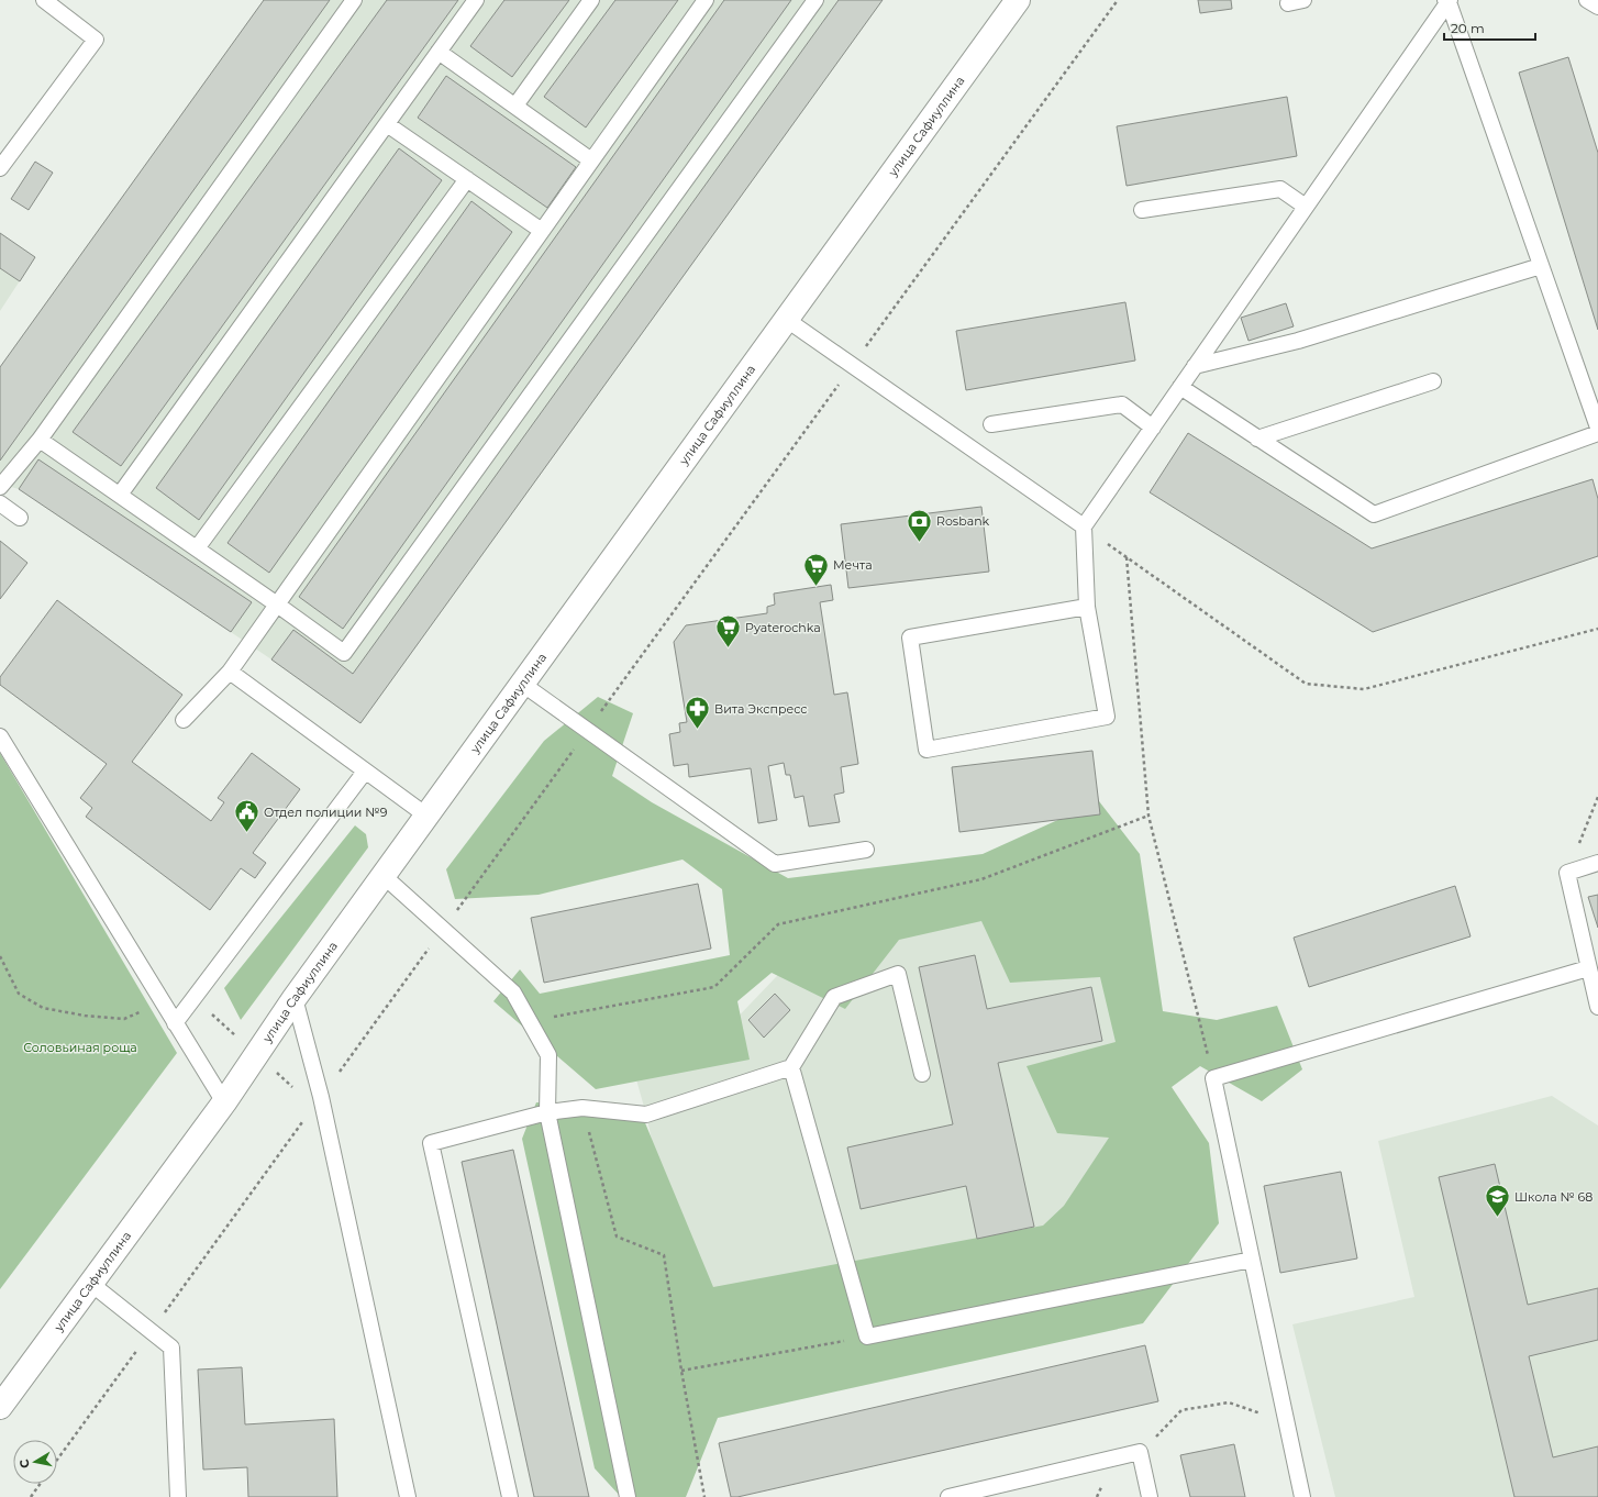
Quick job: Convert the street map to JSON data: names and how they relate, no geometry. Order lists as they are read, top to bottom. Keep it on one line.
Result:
{"streets":{"street":["улица Сафиуллина"]},"parks":["Соловьиная роща"],"places":{"bank":["Rosbank"],"supermarket":["Мечта","Pyaterochka"],"pharmacy":["Вита Экспресс"],"public building":["Отдел полиции №9"],"school or university":["Школа № 68"]},"scale_bar":"20 m","north":"left"}
